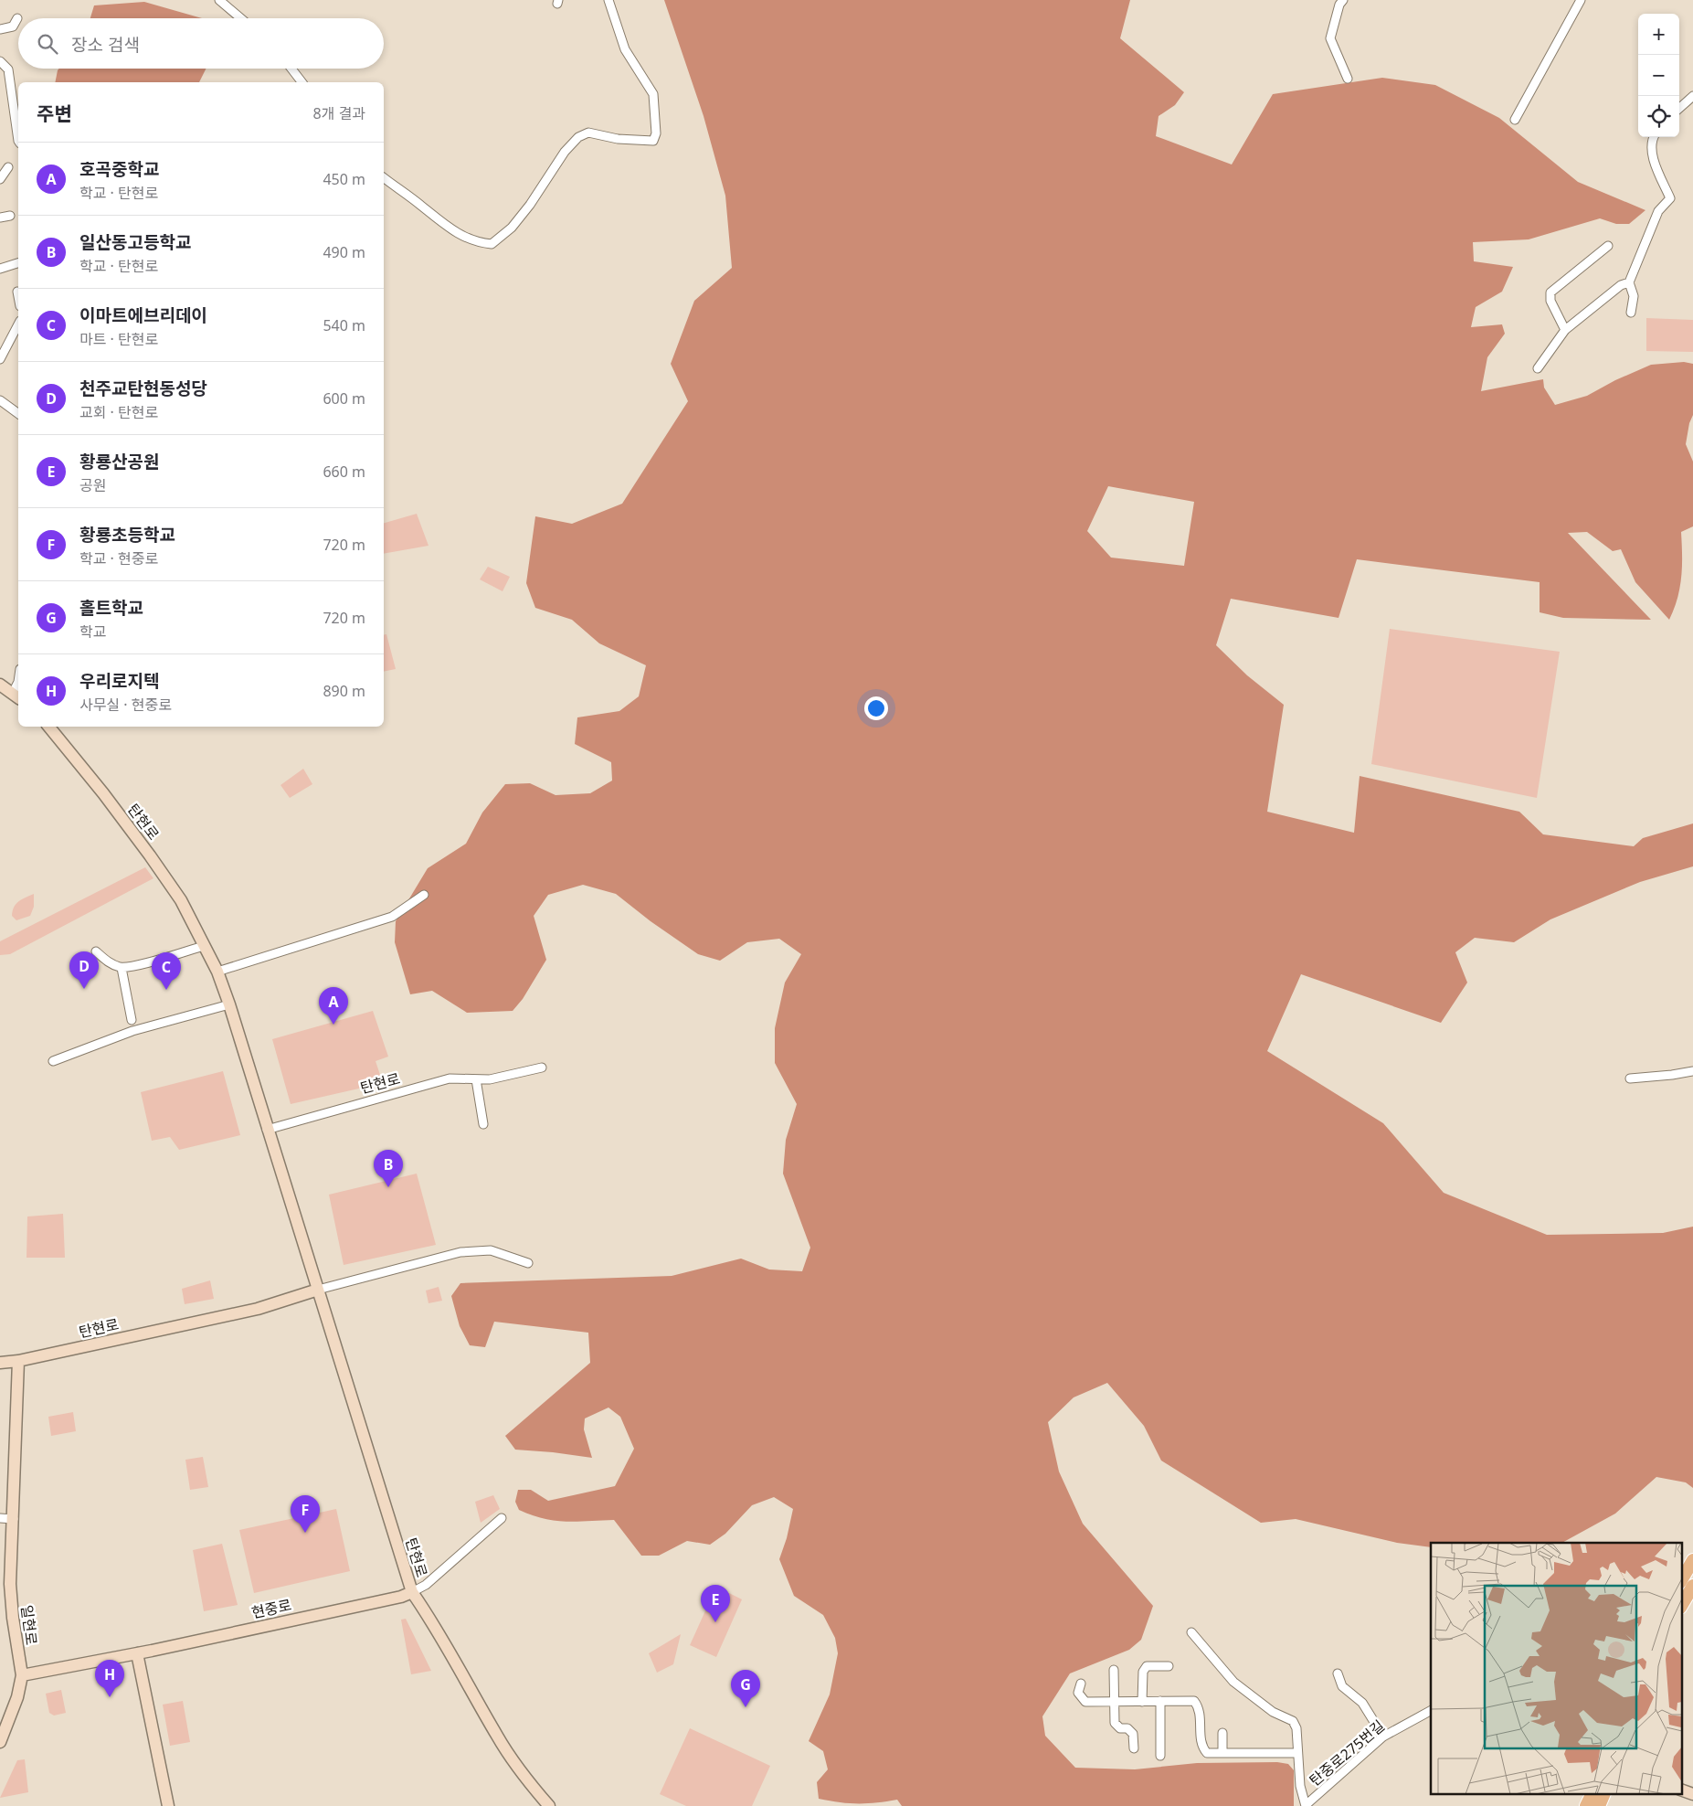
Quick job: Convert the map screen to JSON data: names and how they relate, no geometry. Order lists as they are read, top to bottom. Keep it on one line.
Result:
{"streets":{"main road":["탄현로","현중로","일현로"],"street":["탄중로275번길"]},"crossings":[["탄현로","현중로"],["탄현로","일현로"],["현중로","일현로"]],"page":{"map_buttons":["+","−"],"search":"장소 검색","heading":["주변","8개 결과"],"list":[{"mark":"A","name":"호곡중학교","note":"학교 · 탄현로","value":"450 m"},{"mark":"B","name":"일산동고등학교","note":"학교 · 탄현로","value":"490 m"},{"mark":"C","name":"이마트에브리데이","note":"마트 · 탄현로","value":"540 m"},{"mark":"D","name":"천주교탄현동성당","note":"교회 · 탄현로","value":"600 m"},{"mark":"E","name":"황룡산공원","note":"공원","value":"660 m"},{"mark":"F","name":"황룡초등학교","note":"학교 · 현중로","value":"720 m"},{"mark":"G","name":"홀트학교","note":"학교","value":"720 m"},{"mark":"H","name":"우리로지텍","note":"사무실 · 현중로","value":"890 m"}],"pins":["D","C","A","B","F","E","H","G"]}}
